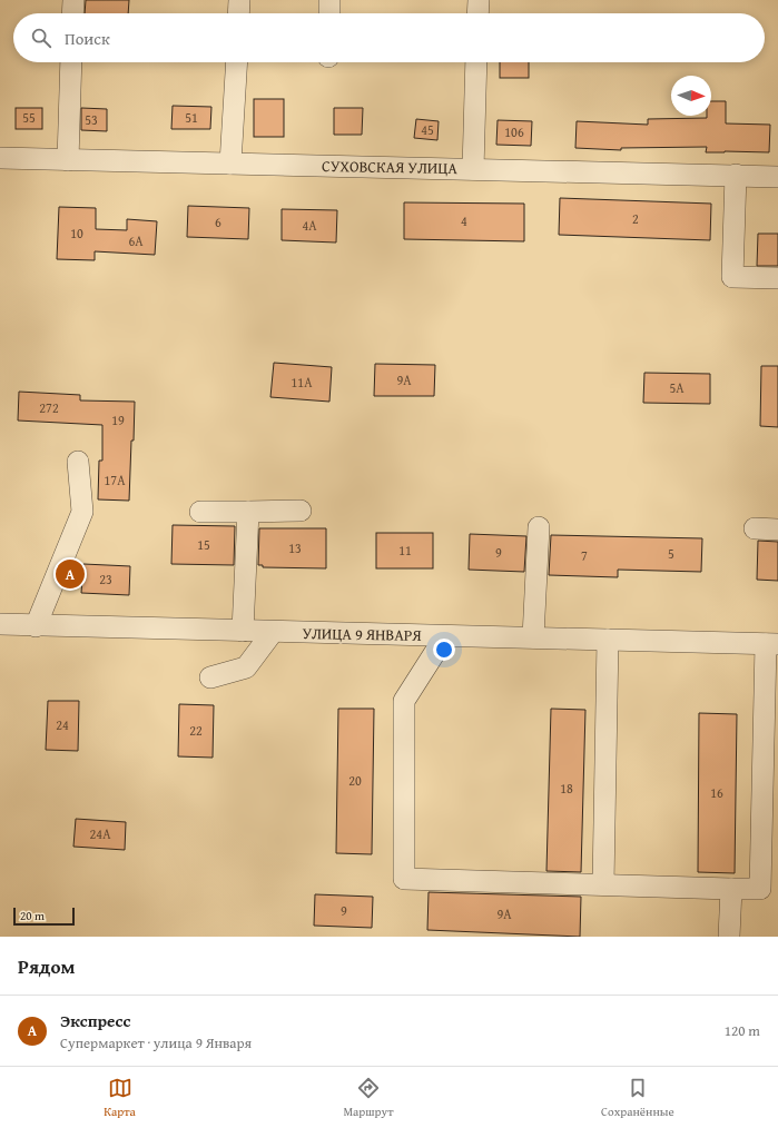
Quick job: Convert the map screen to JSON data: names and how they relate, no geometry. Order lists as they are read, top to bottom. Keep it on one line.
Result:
{"streets":{"street":["СУХОВСКАЯ УЛИЦА","УЛИЦА 9 ЯНВАРЯ"]},"house_numbers":["55","51","53","45","106","2","4","6","4А","10","6А","9А","11А","5А","272","19","17А","15","13","11","9","5","7","23","24","22","20","18","16","24А","9","9А"],"scale_bar":"20 m","north":"right","page":{"search":"Поиск","pins":"A","scale":"20 m","heading":"Рядом","list":[{"mark":"A","name":"Экспресс","note":"Супермаркет · улица 9 Января","value":"120 m"}],"nav":["Карта","Маршрут","Сохранённые"]}}
